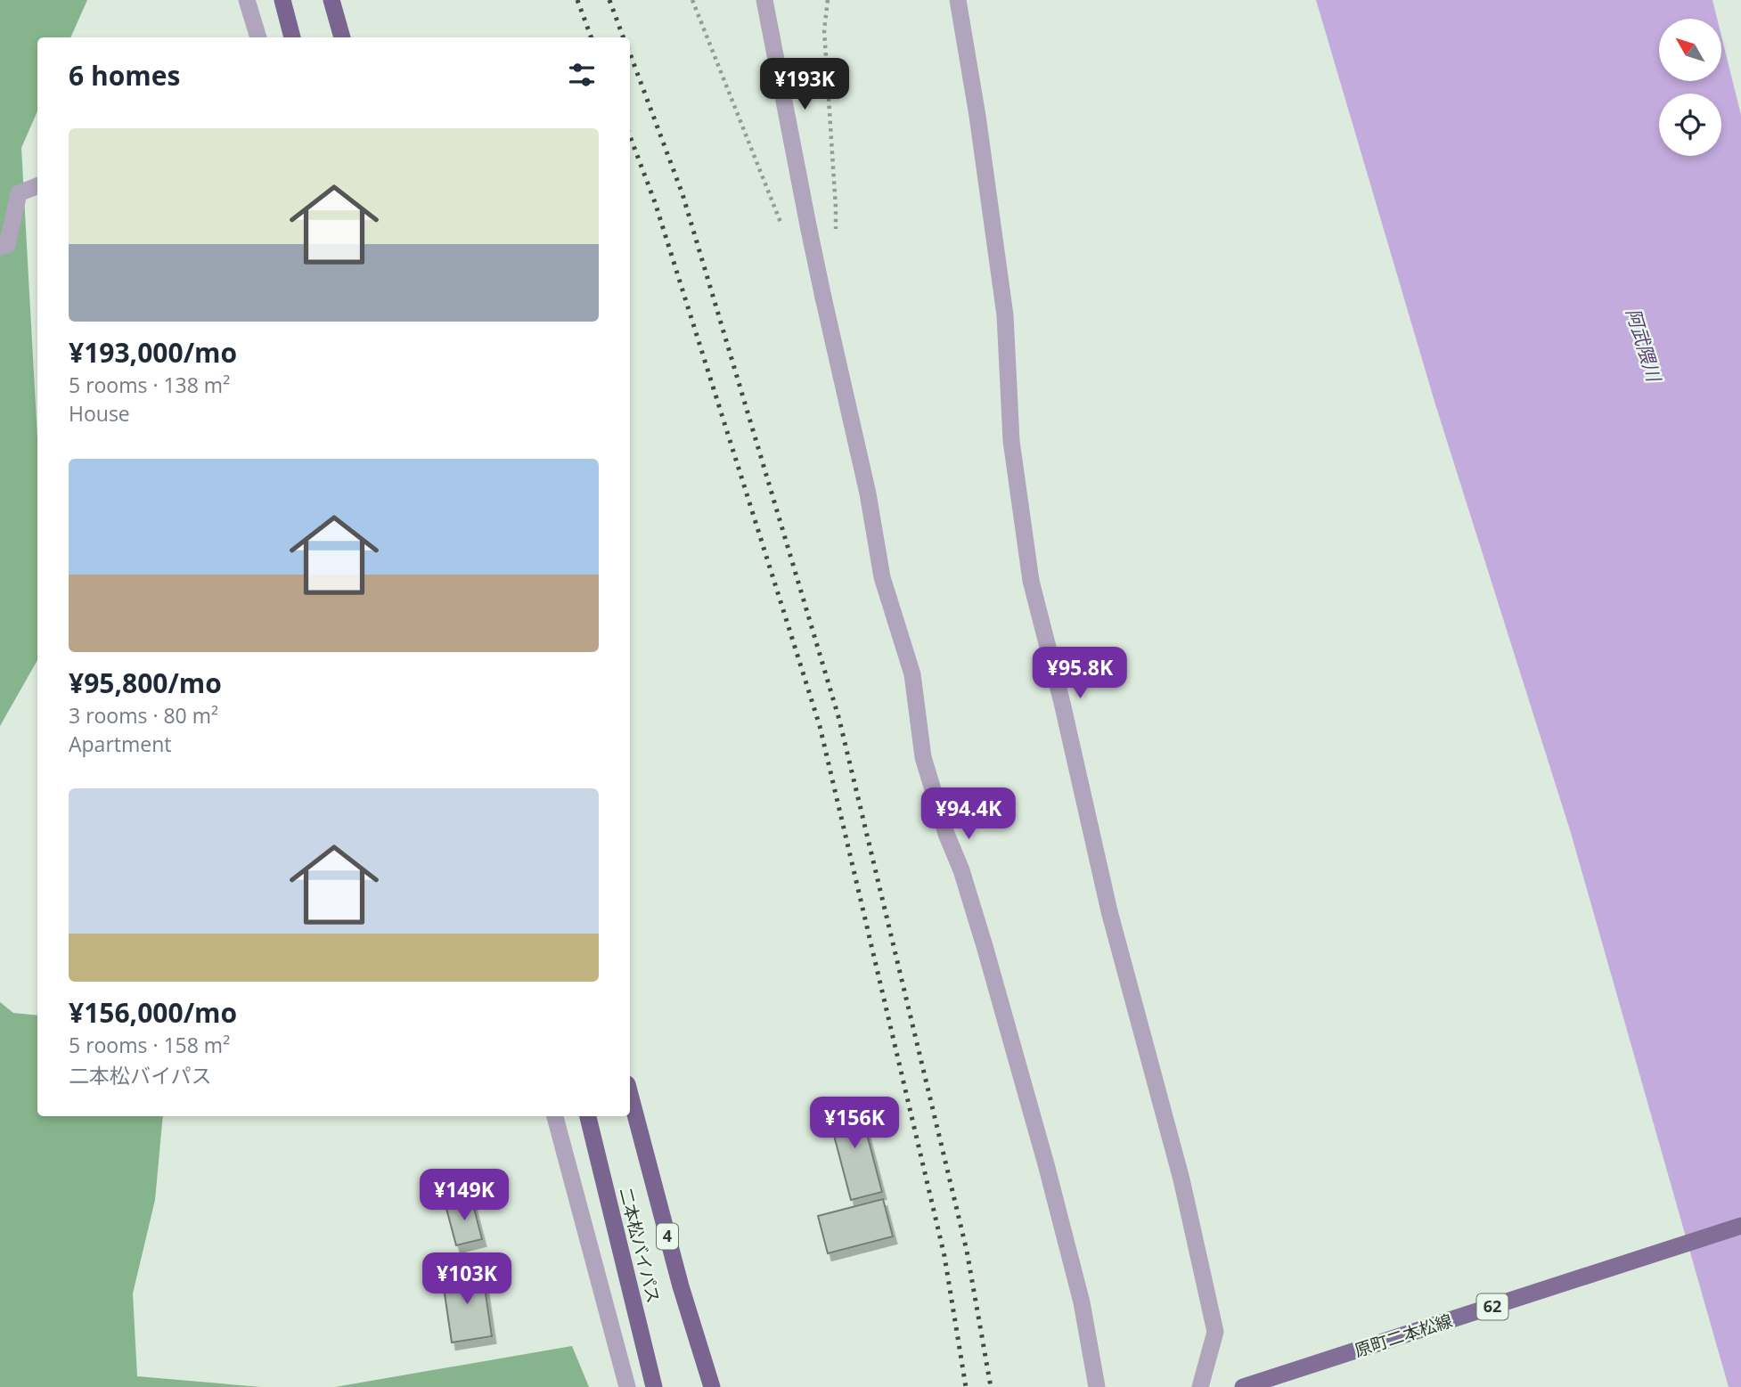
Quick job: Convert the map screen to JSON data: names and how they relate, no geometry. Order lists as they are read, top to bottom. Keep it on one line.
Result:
{"streets":{"highway":["4","二本松バイパス"],"main road":["62","原町二本松線"]},"water":["阿武隈川"],"north":"top left","page":{"heading":"6 homes","price":["¥193K","¥95.8K","¥94.4K","¥156K","¥149K","¥103K"],"list":[{"name":"¥193,000/mo","note":"5 rooms · 138 m² · House"},{"name":"¥95,800/mo","note":"3 rooms · 80 m² · Apartment"},{"name":"¥156,000/mo","note":"5 rooms · 158 m² · 二本松バイパス"}]}}
